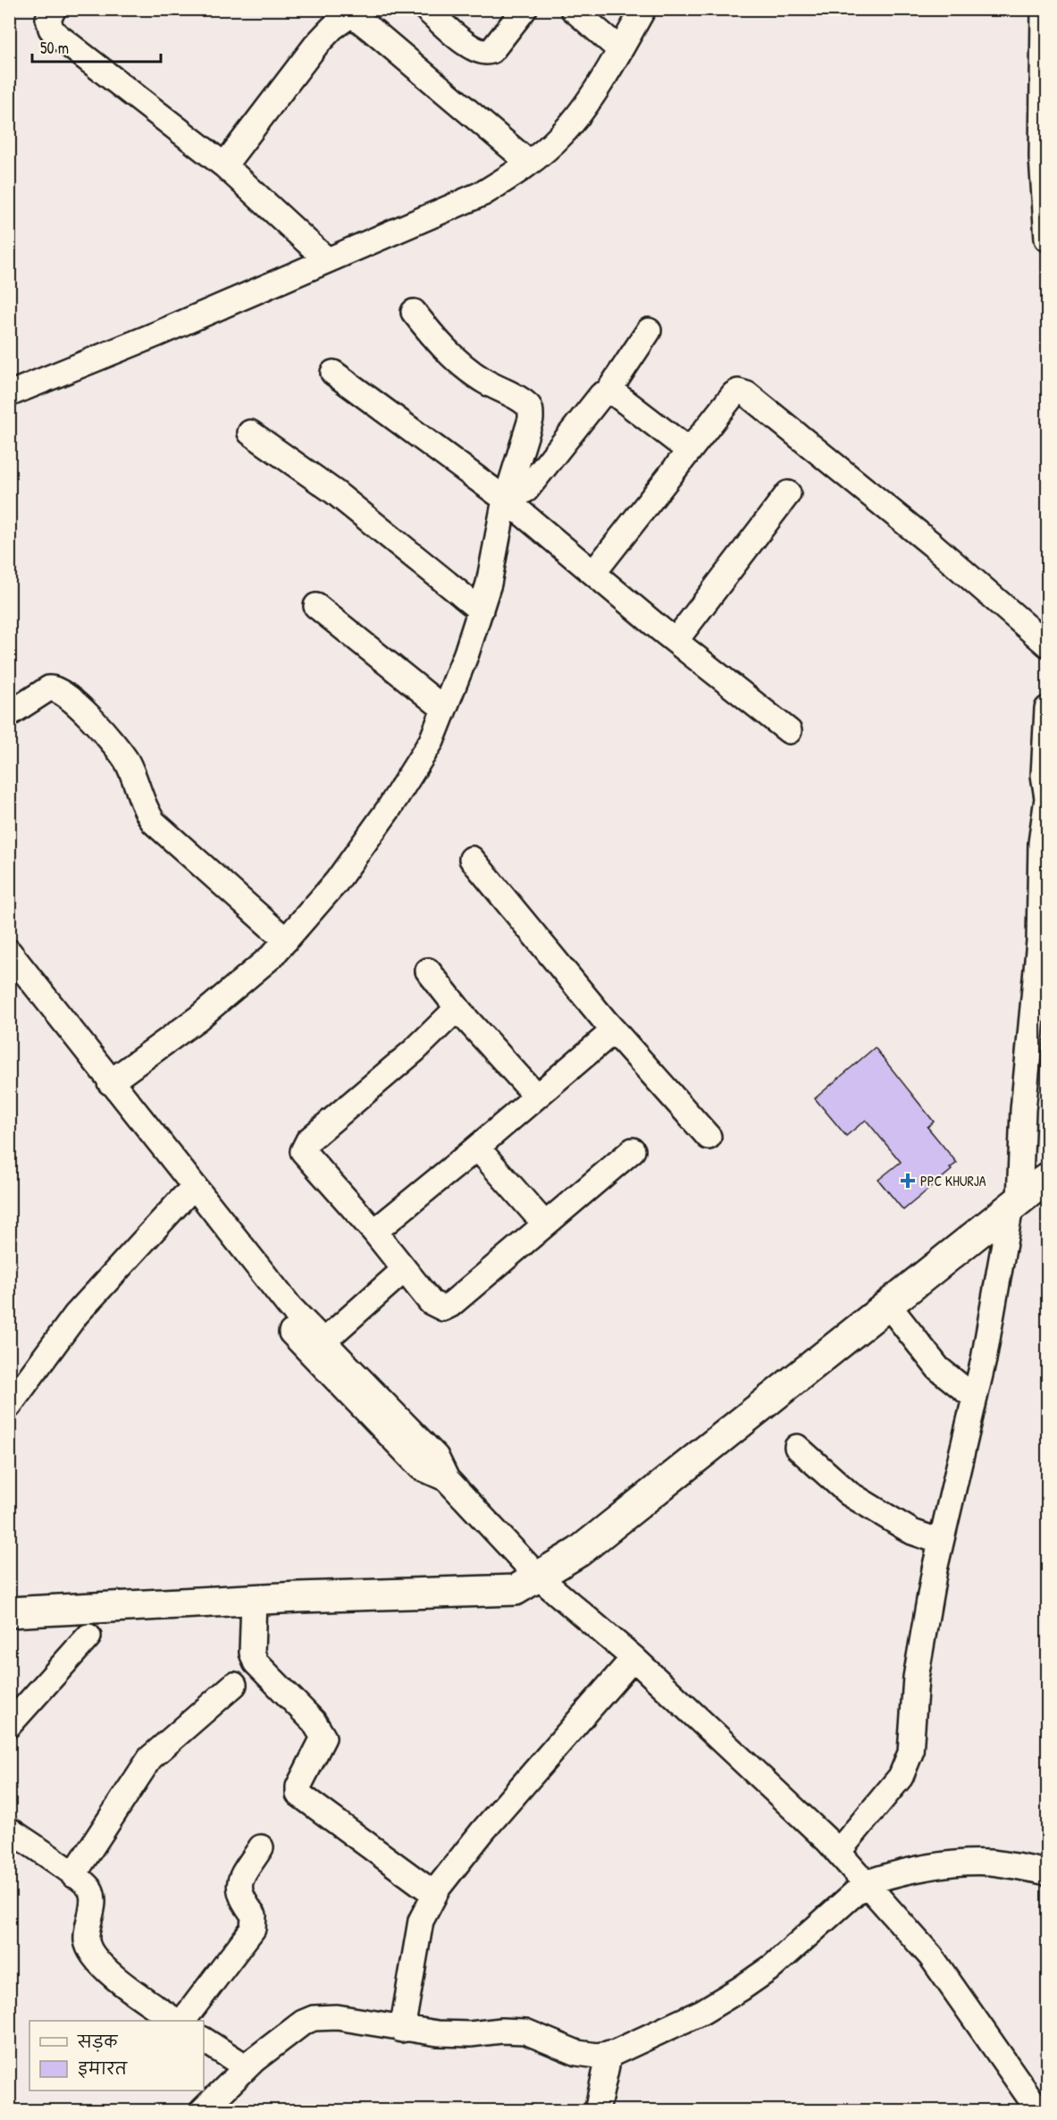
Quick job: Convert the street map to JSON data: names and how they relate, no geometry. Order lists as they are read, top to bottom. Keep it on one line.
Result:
{"places":{"health":["PPC KHURJA"]},"legend":["सड़क","इमारत"],"scale_bar":"50 m"}
